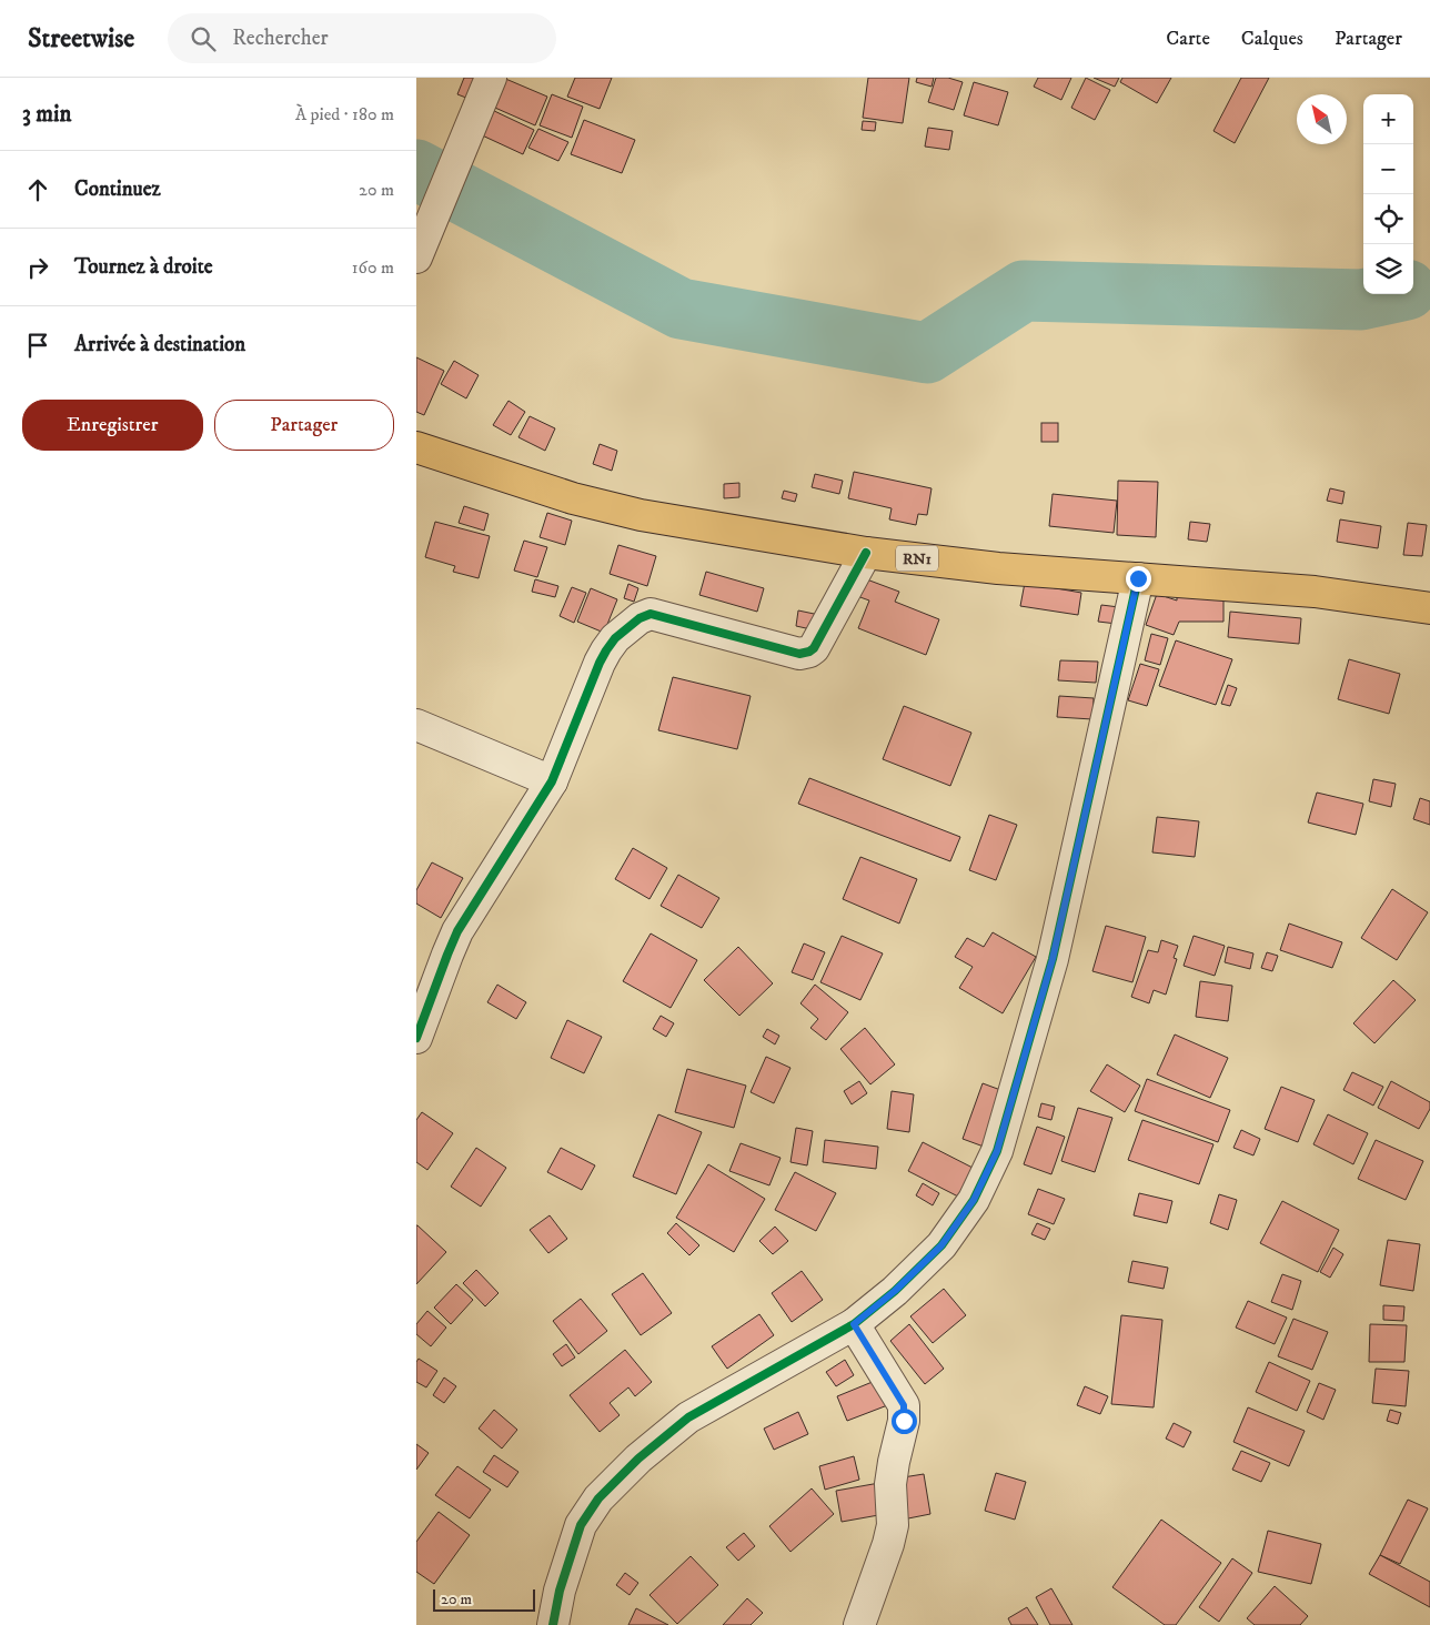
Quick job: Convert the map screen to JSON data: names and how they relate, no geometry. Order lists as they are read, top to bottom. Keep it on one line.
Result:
{"streets":{"highway":["RN1"]},"scale_bar":"20 m","north":"top left","page":{"header":"Streetwise","search":"Rechercher","nav":["Carte","Calques","Partager"],"heading":["3 min","À pied · 180 m"],"map_buttons":["+","−"],"list":[["Continuez","20 m"],["Tournez à droite","160 m"],"Arrivée à destination"],"buttons":["Enregistrer","Partager"],"scale":"20 m"}}
